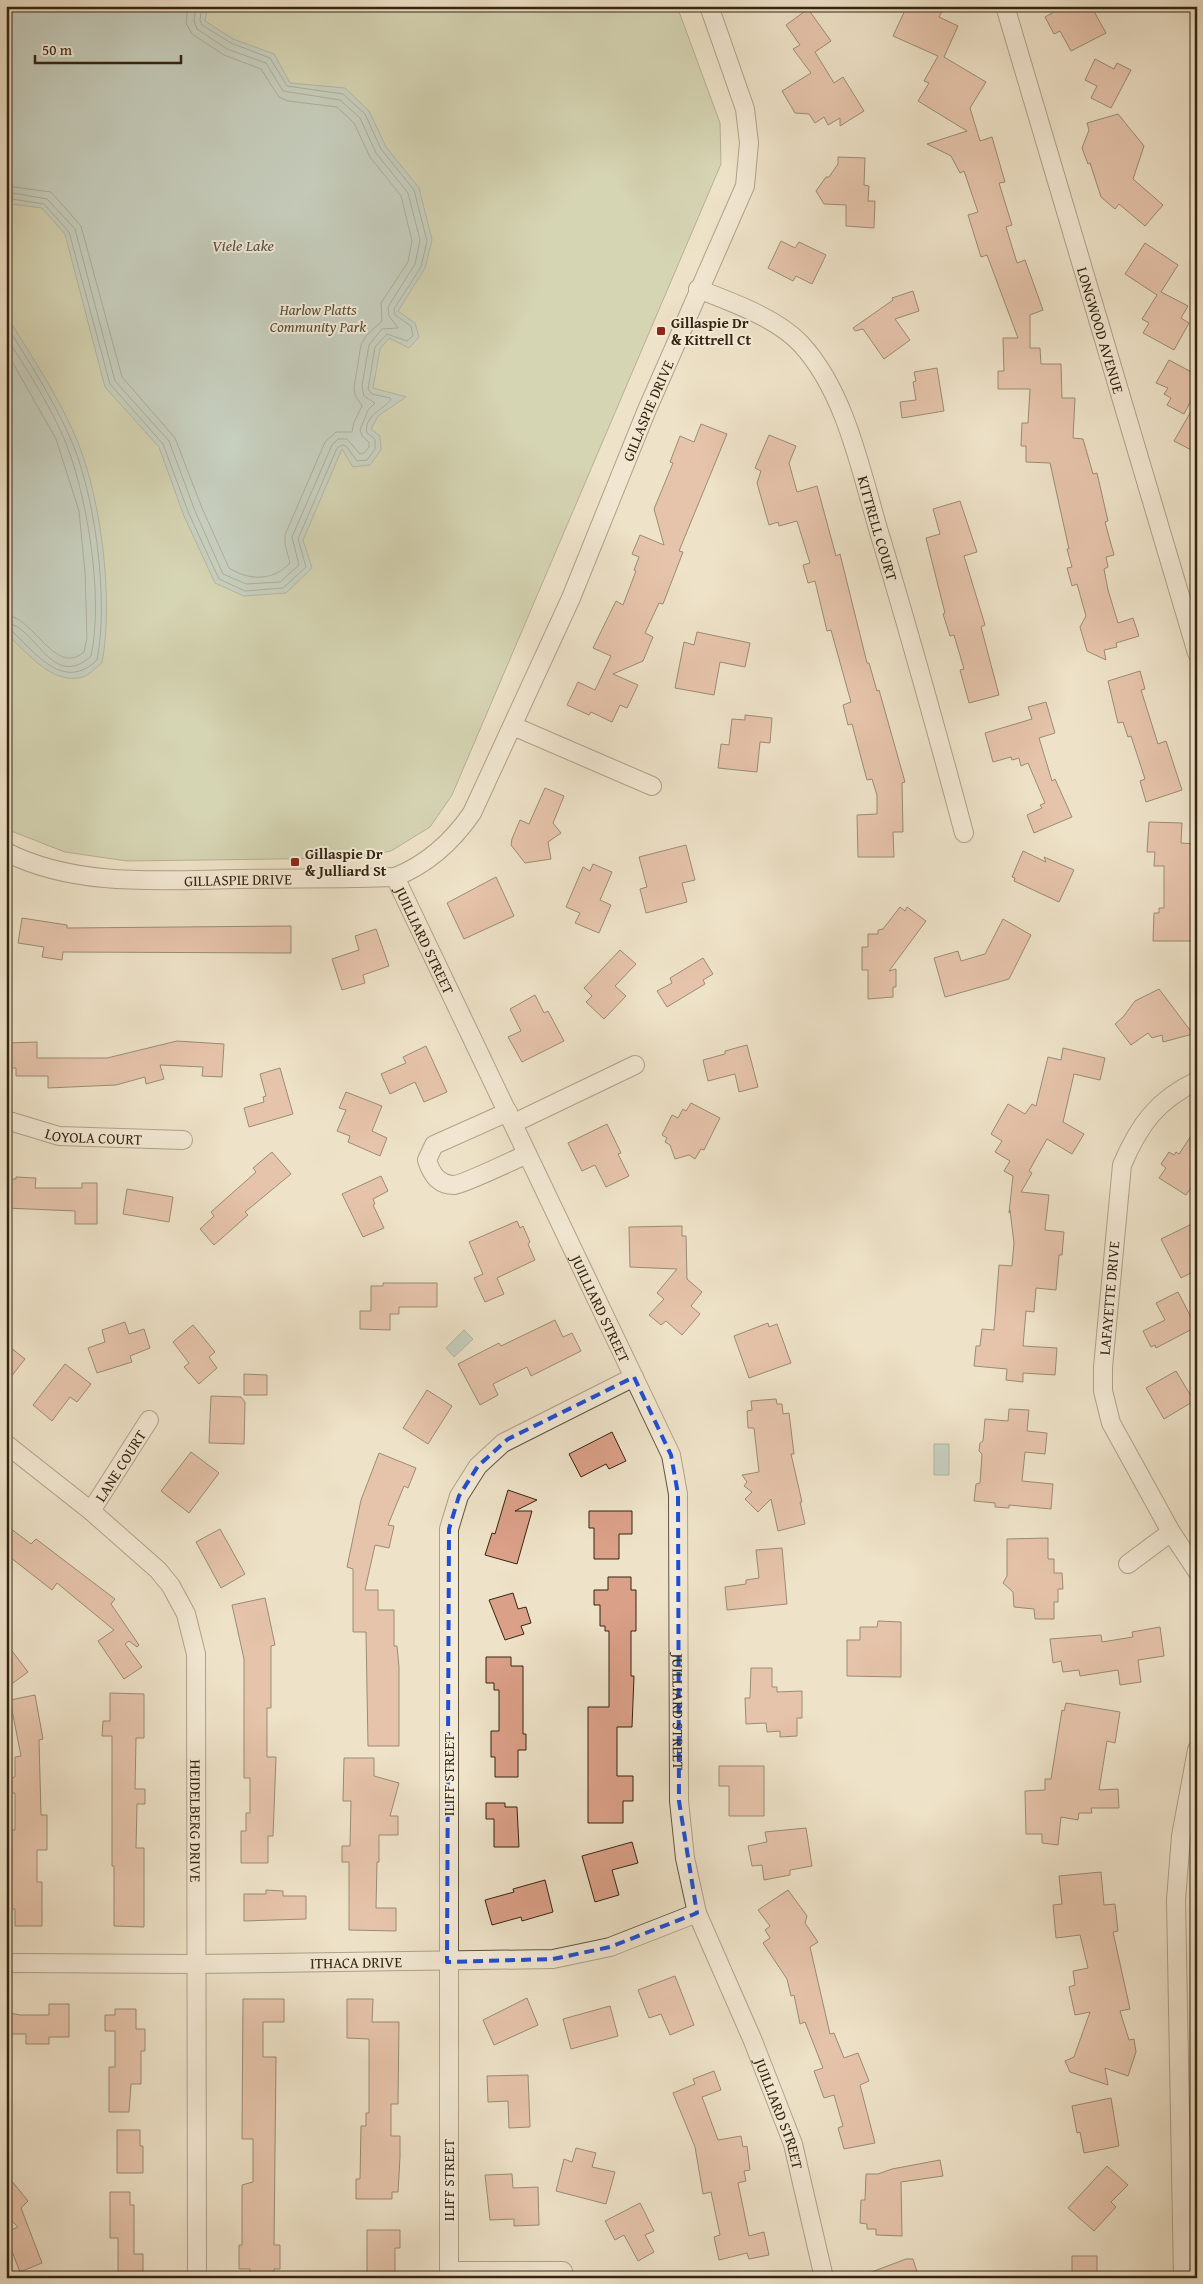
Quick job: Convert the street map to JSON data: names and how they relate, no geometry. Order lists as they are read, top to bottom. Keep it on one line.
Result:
{"streets":{"street":["LONGWOOD AVENUE","GILLASPIE DRIVE","KITTRELL COURT","JUILLIARD STREET","LOYOLA COURT","LAFAYETTE DRIVE","LANE COURT","ILIFF STREET","HEIDELBERG DRIVE","ITHACA DRIVE"]},"crossings":[["GILLASPIE DRIVE","KITTRELL COURT"],["GILLASPIE DRIVE","JUILLIARD STREET"],["JUILLIARD STREET","ILIFF STREET"],["JUILLIARD STREET","ITHACA DRIVE"],["LANE COURT","HEIDELBERG DRIVE"],["ILIFF STREET","ITHACA DRIVE"],["HEIDELBERG DRIVE","ITHACA DRIVE"]],"water":["Viele Lake"],"parks":["Harlow Platts Community Park"],"places":{"transit":["Gillaspie Dr & Kittrell Ct","Gillaspie Dr & Julliard St"]},"scale_bar":"50 m"}
